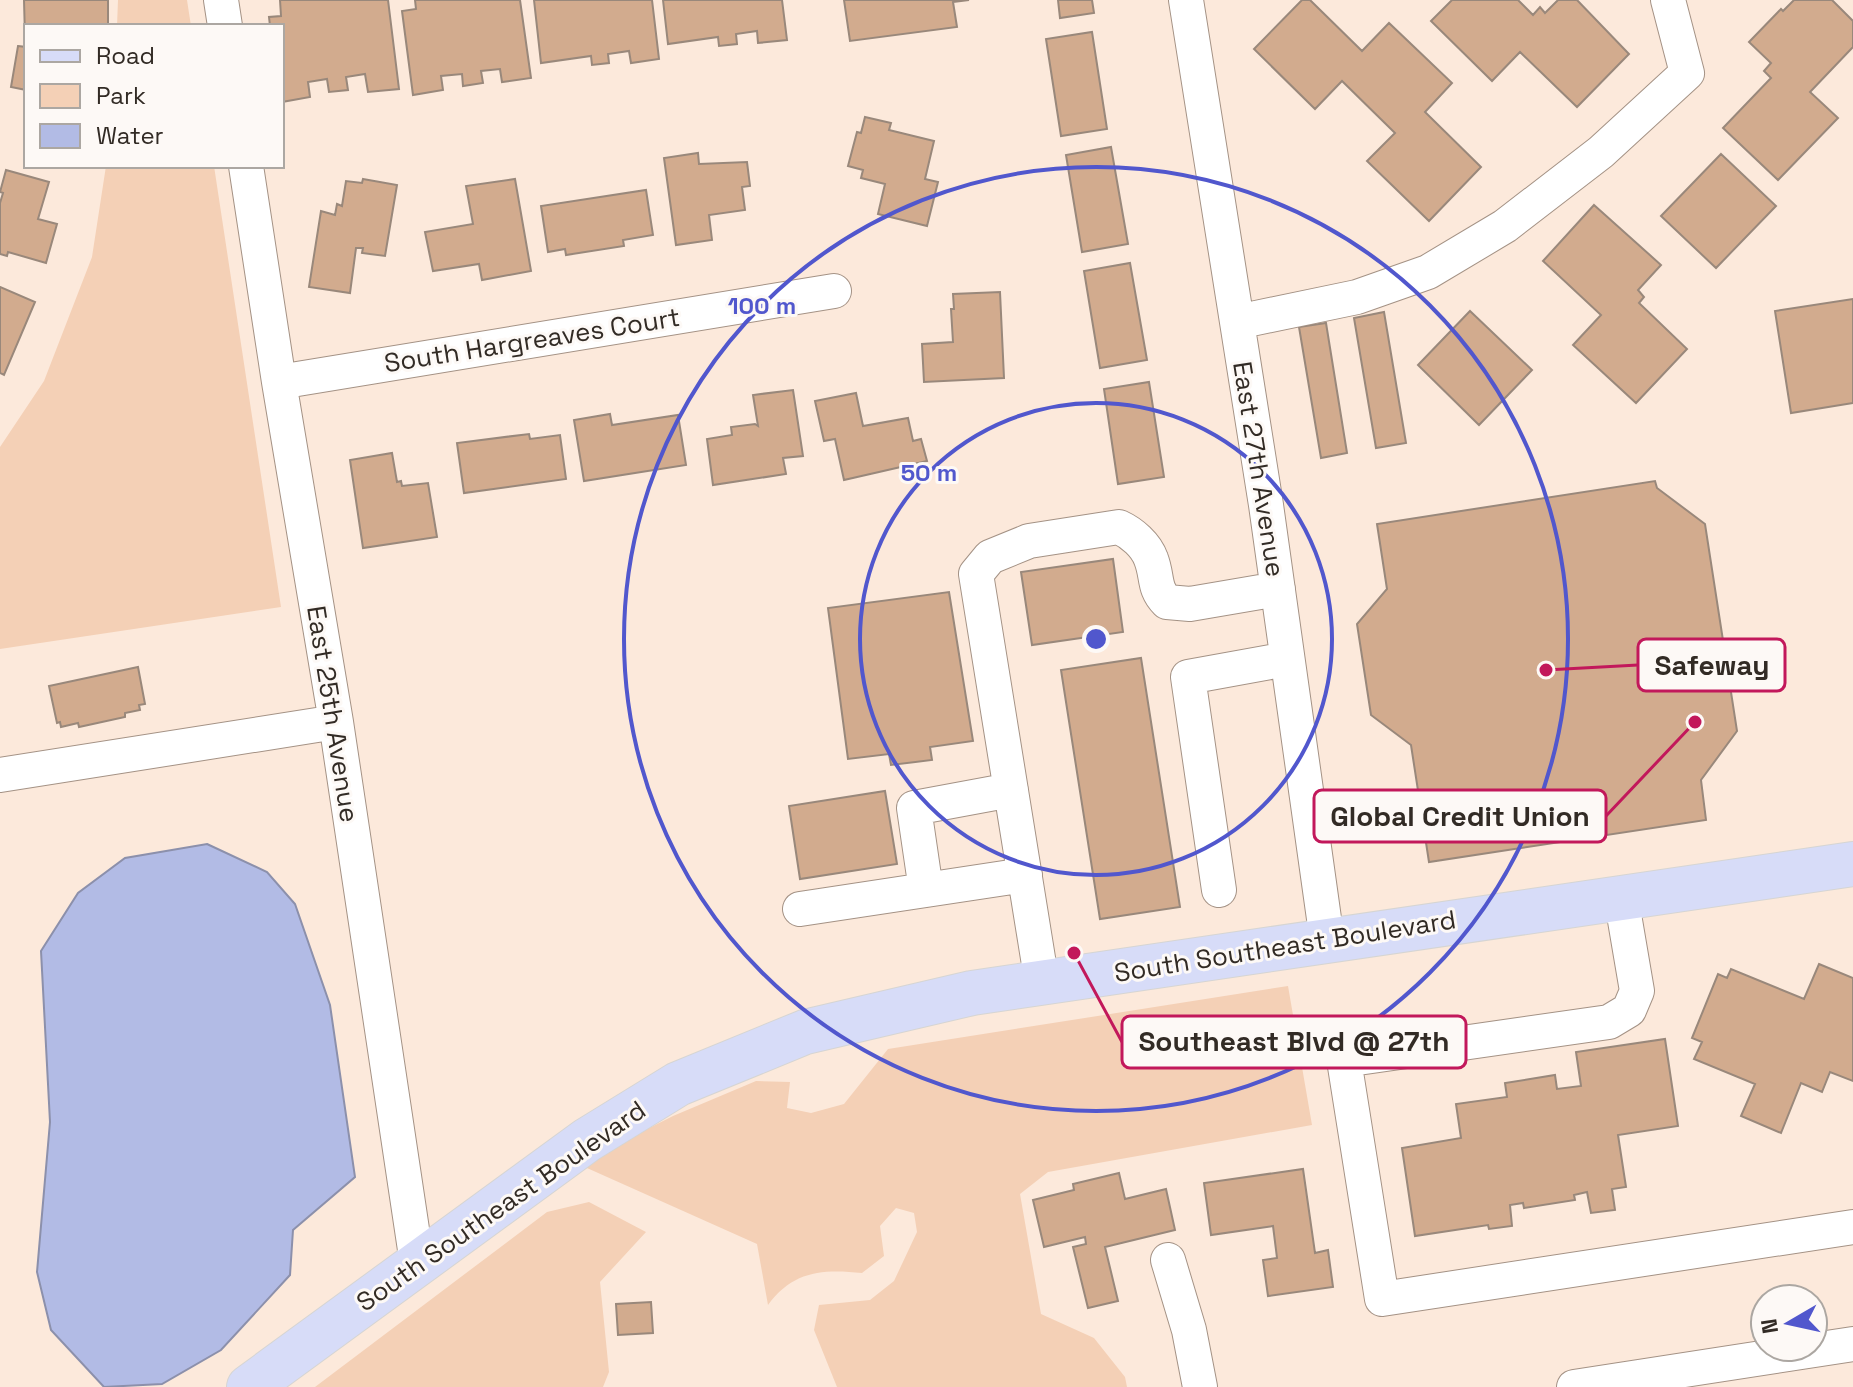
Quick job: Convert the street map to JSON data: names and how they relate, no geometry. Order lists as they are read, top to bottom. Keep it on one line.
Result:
{"streets":{"main road":["South Southeast Boulevard"],"street":["South Hargreaves Court","East 27th Avenue","East 25th Avenue"]},"crossings":[["South Hargreaves Court","East 25th Avenue"],["East 27th Avenue","South Southeast Boulevard"],["East 25th Avenue","South Southeast Boulevard"]],"places":["Safeway","Global Credit Union","Southeast Blvd @ 27th"],"legend":["Road","Park","Water"],"north":"left","rings":["100 m","50 m"]}
